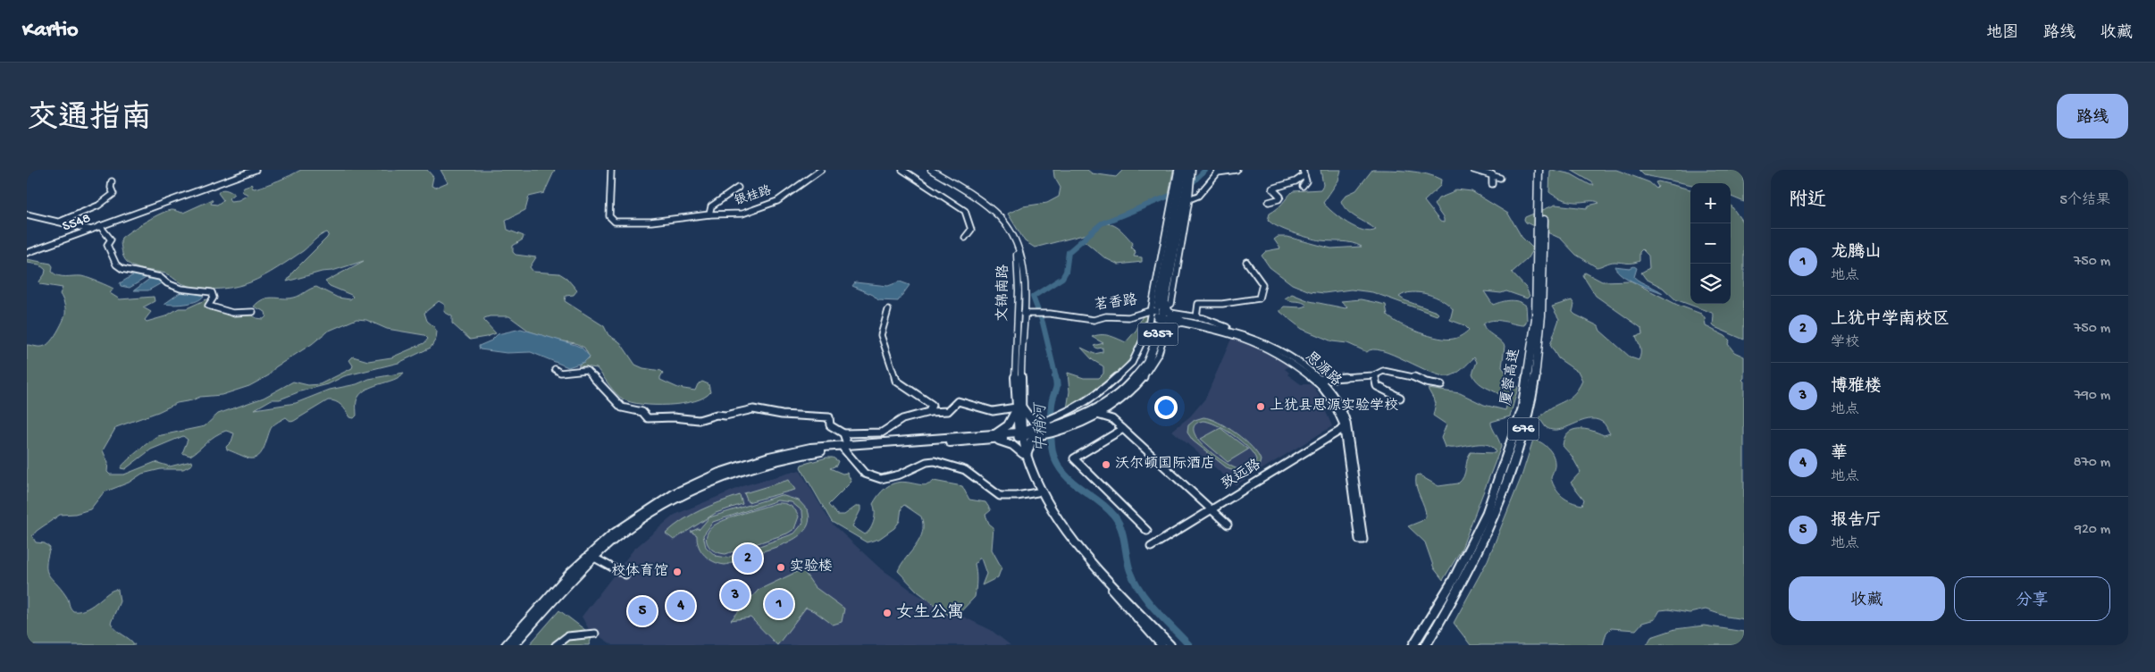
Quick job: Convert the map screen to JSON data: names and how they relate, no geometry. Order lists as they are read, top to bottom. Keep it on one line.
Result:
{"streets":{"highway":["G357","厦蓉高速","G76"],"main road":["文锦南路"],"street":["银桂路","S548","茗香路","思源路","致远路"]},"crossings":[["文锦南路","茗香路"],["文锦南路","G357"],["茗香路","G357"],["思源路","致远路"]],"water":["中稍河"],"places":["上犹县思源实验学校","沃尔顿国际酒店","实验楼","校体育馆","女生公寓"],"page":{"header":"Kartio","nav":["地图","路线","收藏"],"title":"交通指南","buttons":["路线",["收藏","分享"]],"heading":["附近","5个结果"],"map_buttons":["+","−"],"list":[{"mark":"1","name":"龙腾山","note":"地点","value":"750 m"},{"mark":"2","name":"上犹中学南校区","note":"学校","value":"750 m"},{"mark":"3","name":"博雅楼","note":"地点","value":"790 m"},{"mark":"4","name":"華","note":"地点","value":"870 m"},{"mark":"5","name":"报告厅","note":"地点","value":"920 m"}],"pins":["2","3","1","4","5"]}}
